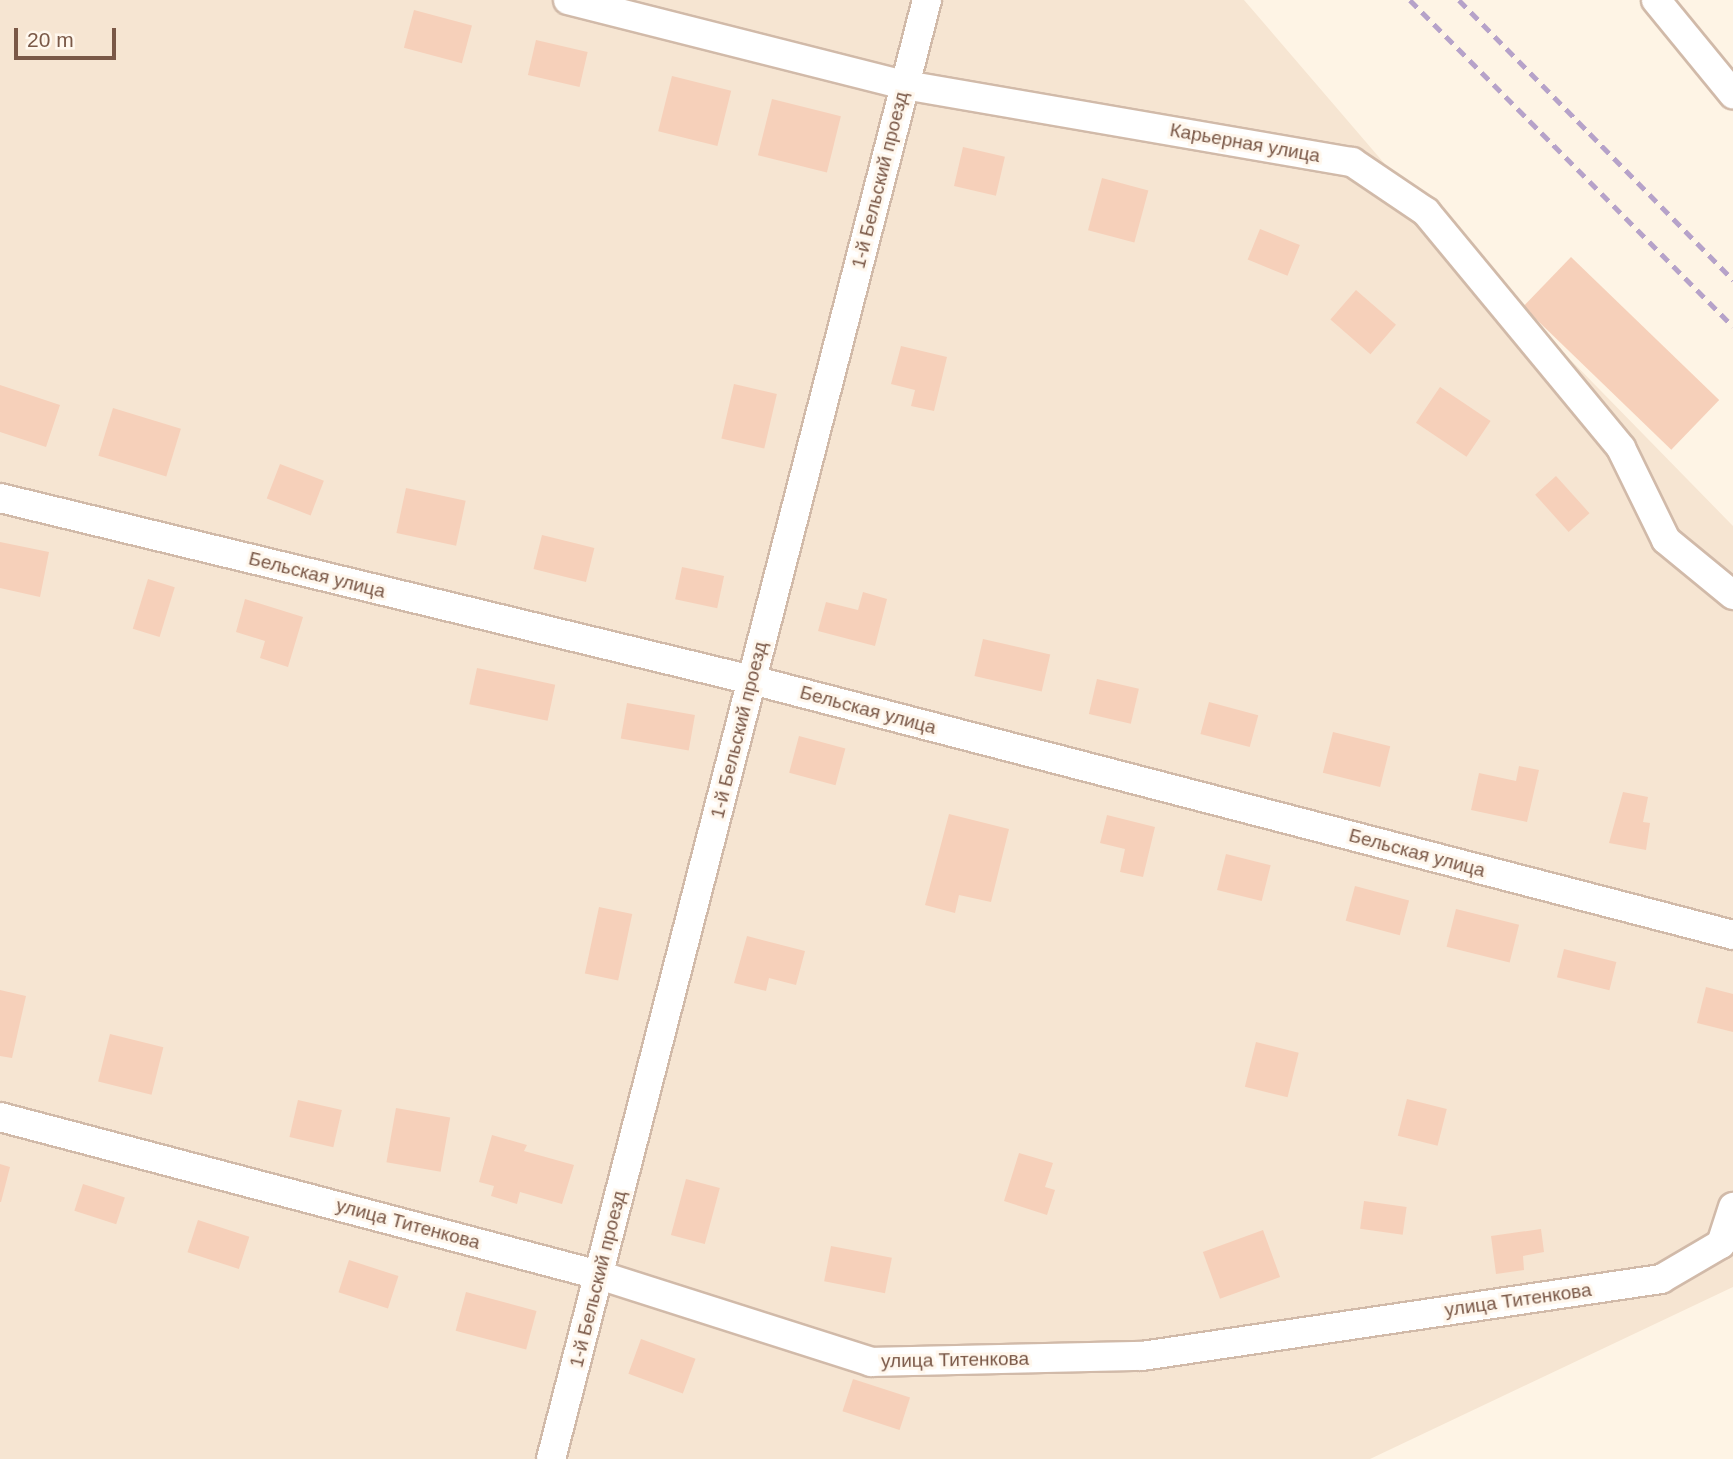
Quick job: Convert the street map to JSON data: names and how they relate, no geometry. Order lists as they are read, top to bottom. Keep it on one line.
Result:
{"streets":{"street":["Карьерная улица","1-й Бельский проезд","Бельская улица","улица Титенкова"]},"crossings":[["Карьерная улица","1-й Бельский проезд"],["1-й Бельский проезд","Бельская улица"],["1-й Бельский проезд","улица Титенкова"]],"scale_bar":"20 m"}
